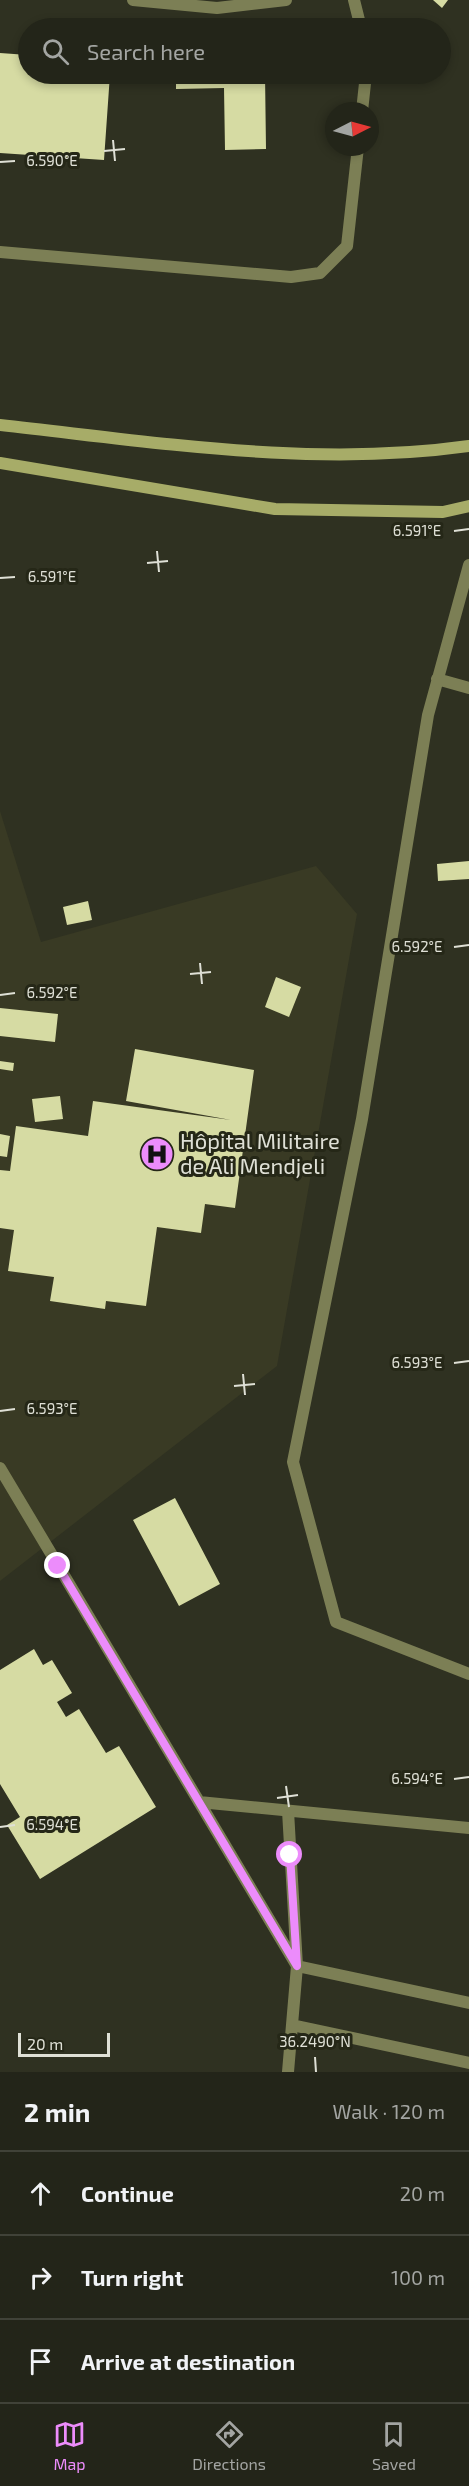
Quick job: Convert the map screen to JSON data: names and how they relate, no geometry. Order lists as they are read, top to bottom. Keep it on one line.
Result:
{"places":{"hospital":["Hôpital Militaire de Ali Mendjeli"]},"scale_bar":"20 m","north":"right","page":{"search":"Search here","scale":"20 m","heading":["2 min","Walk · 120 m"],"list":[["Continue","20 m"],["Turn right","100 m"],"Arrive at destination"],"nav":["Map","Directions","Saved"]},"coordinates":["6.590°E","6.591°E","6.592°E","6.593°E","6.594°E","36.2490°N"]}
